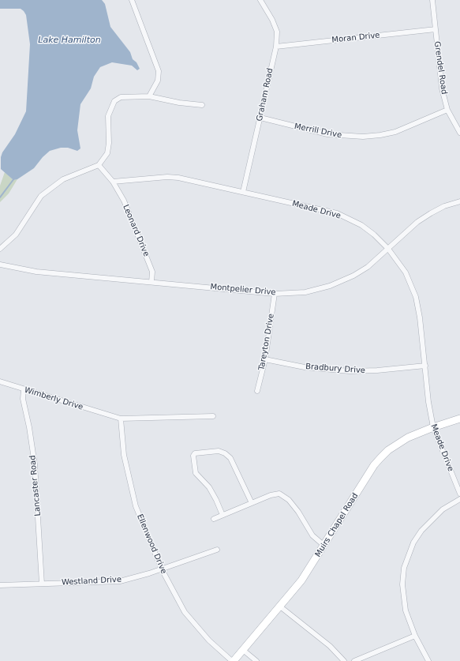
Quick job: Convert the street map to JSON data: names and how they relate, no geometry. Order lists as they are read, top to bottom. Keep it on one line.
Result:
{"streets":{"main road":["Muirs Chapel Road"],"street":["Moran Drive","Grendel Road","Graham Road","Merrill Drive","Meade Drive","Leonard Drive","Montpelier Drive","Tareyton Drive","Bradbury Drive","Wimberly Drive","Lancaster Road","Ellenwood Drive","Westland Drive"]},"crossings":[["Moran Drive","Grendel Road"],["Moran Drive","Graham Road"],["Grendel Road","Merrill Drive"],["Graham Road","Merrill Drive"],["Graham Road","Meade Drive"],["Meade Drive","Leonard Drive"],["Meade Drive","Montpelier Drive"],["Meade Drive","Bradbury Drive"],["Meade Drive","Muirs Chapel Road"],["Leonard Drive","Montpelier Drive"],["Montpelier Drive","Tareyton Drive"],["Tareyton Drive","Bradbury Drive"],["Wimberly Drive","Lancaster Road"],["Wimberly Drive","Ellenwood Drive"],["Lancaster Road","Westland Drive"],["Muirs Chapel Road","Ellenwood Drive"],["Ellenwood Drive","Westland Drive"]],"water":["Lake Hamilton"]}
